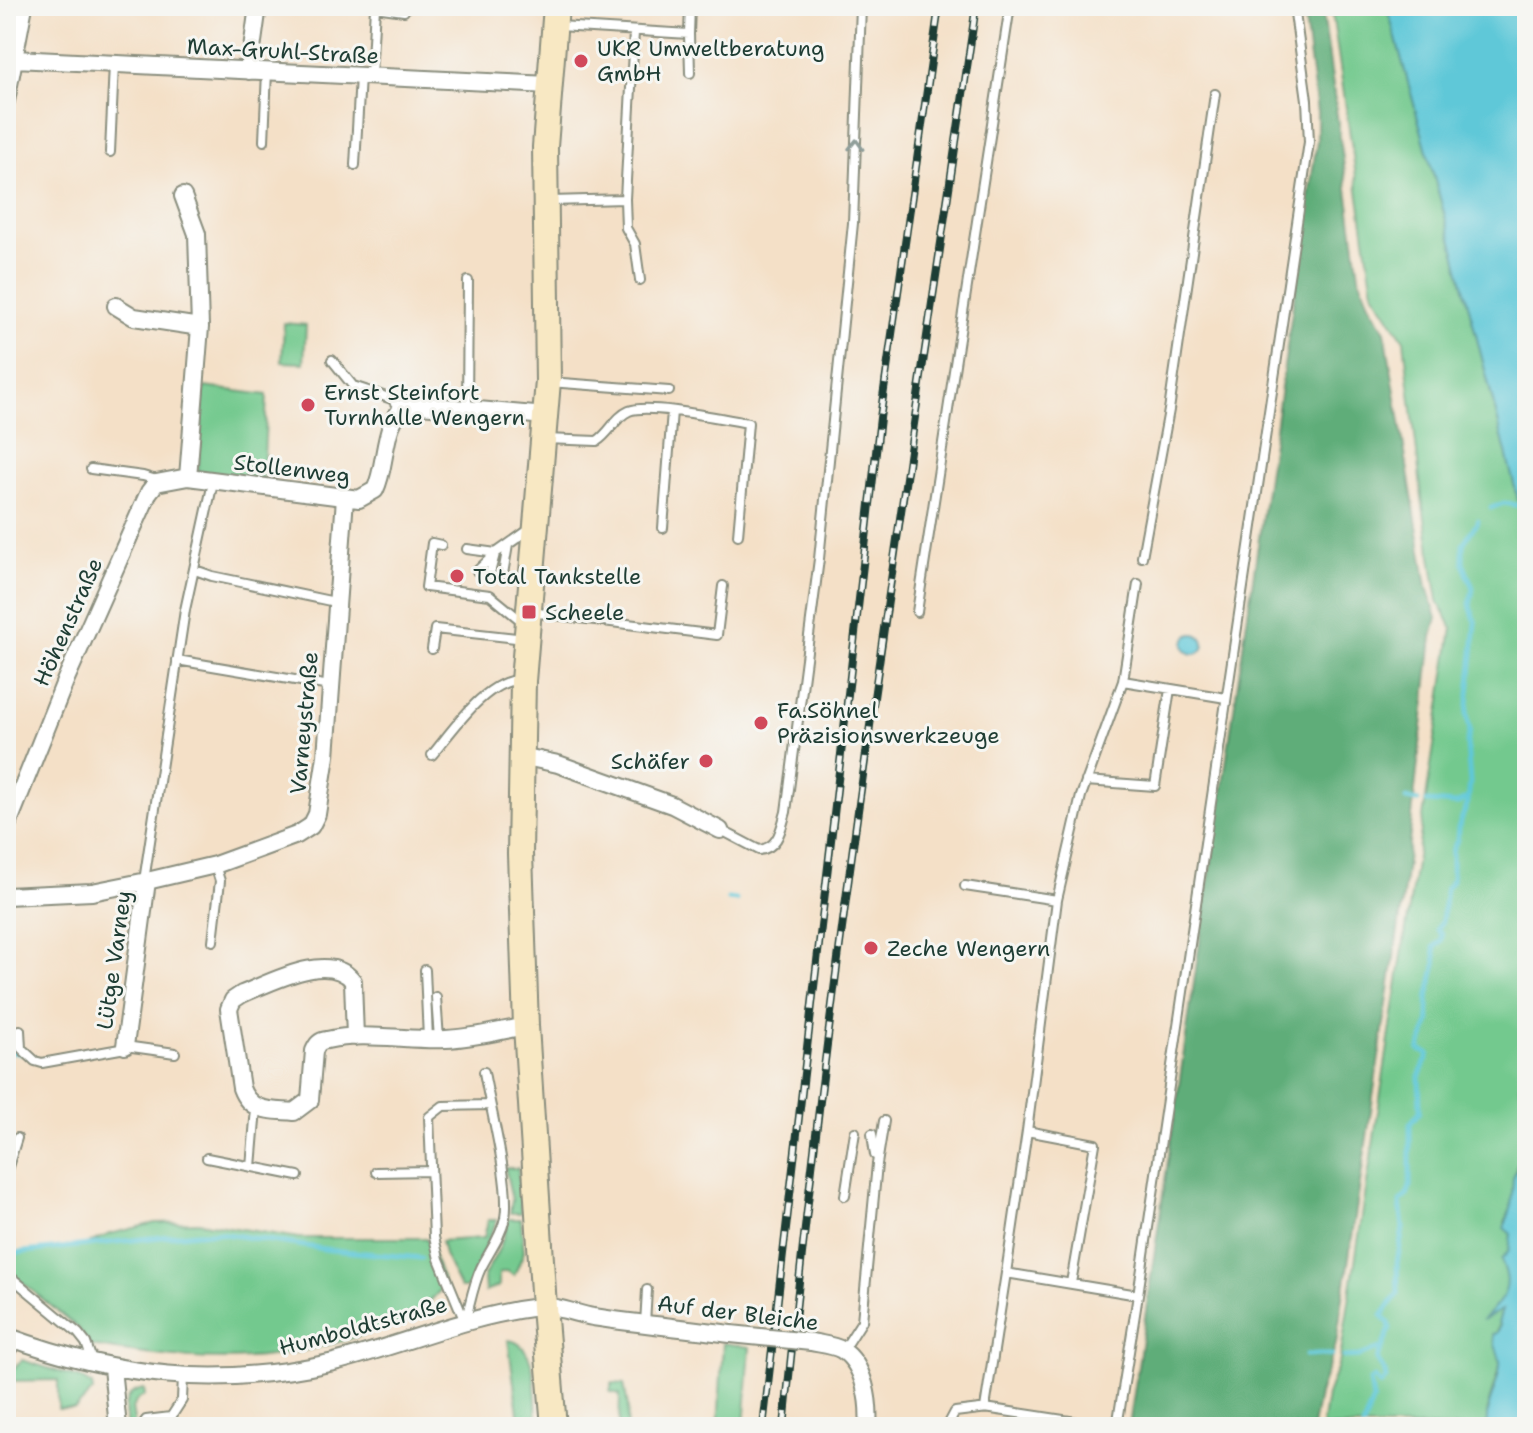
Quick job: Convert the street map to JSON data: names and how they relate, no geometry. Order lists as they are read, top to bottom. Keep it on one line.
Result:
{"streets":{"street":["Max-Gruhl-Straße","Stollenweg","Höhenstraße","Varneystraße","Lütge Varney","Auf der Bleiche","Humboldtstraße"]},"crossings":[["Stollenweg","Höhenstraße"],["Stollenweg","Varneystraße"],["Varneystraße","Lütge Varney"],["Auf der Bleiche","Humboldtstraße"]],"places":{"other":["UKR Umweltberatung GmbH","Ernst Steinfort Turnhalle Wengern","Total Tankstelle","Fa.Söhnel Präzisionswerkzeuge","Schäfer","Zeche Wengern"],"transit":["Scheele"]}}
